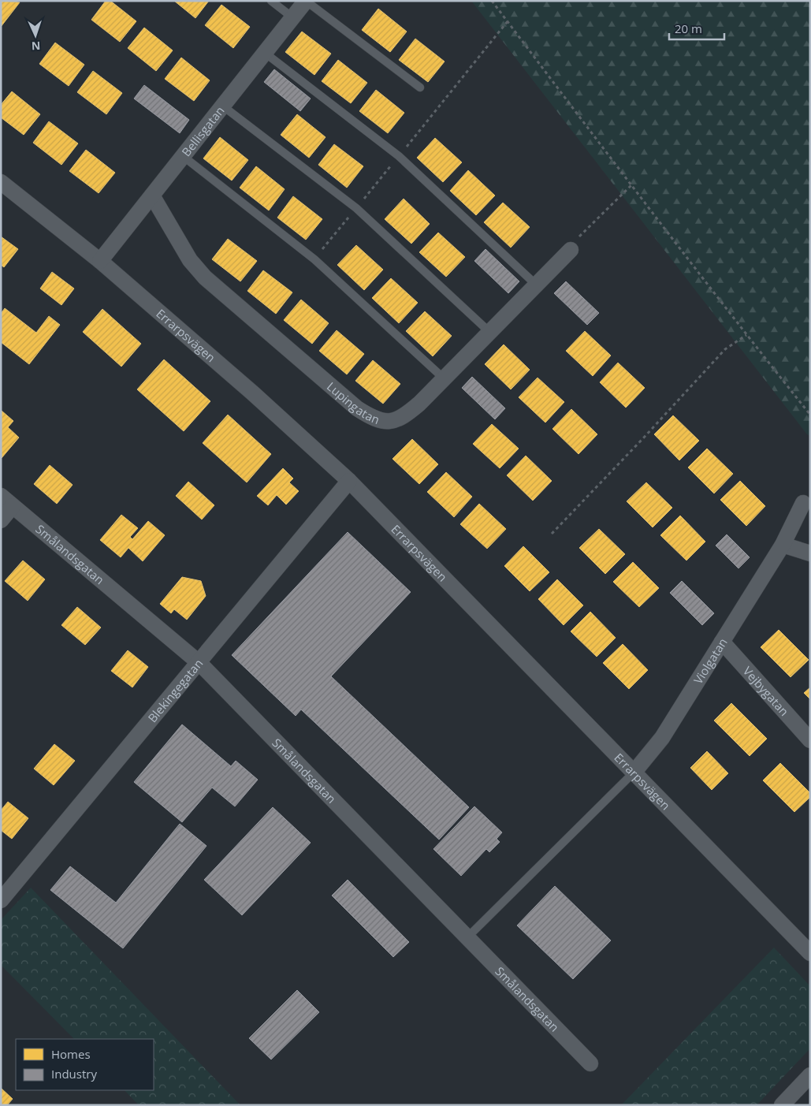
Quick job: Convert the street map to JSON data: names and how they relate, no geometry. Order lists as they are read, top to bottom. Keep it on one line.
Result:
{"streets":{"street":["Bellisgatan","Errarpsvägen","Lupingatan","Smålandsgatan","Violgatan","Blekingegatan","Vejbygatan"]},"crossings":[["Bellisgatan","Errarpsvägen"],["Bellisgatan","Lupingatan"],["Errarpsvägen","Violgatan"],["Errarpsvägen","Blekingegatan"],["Smålandsgatan","Blekingegatan"],["Violgatan","Vejbygatan"]],"legend":["Homes","Industry"],"scale_bar":"20 m","north":"bottom"}
